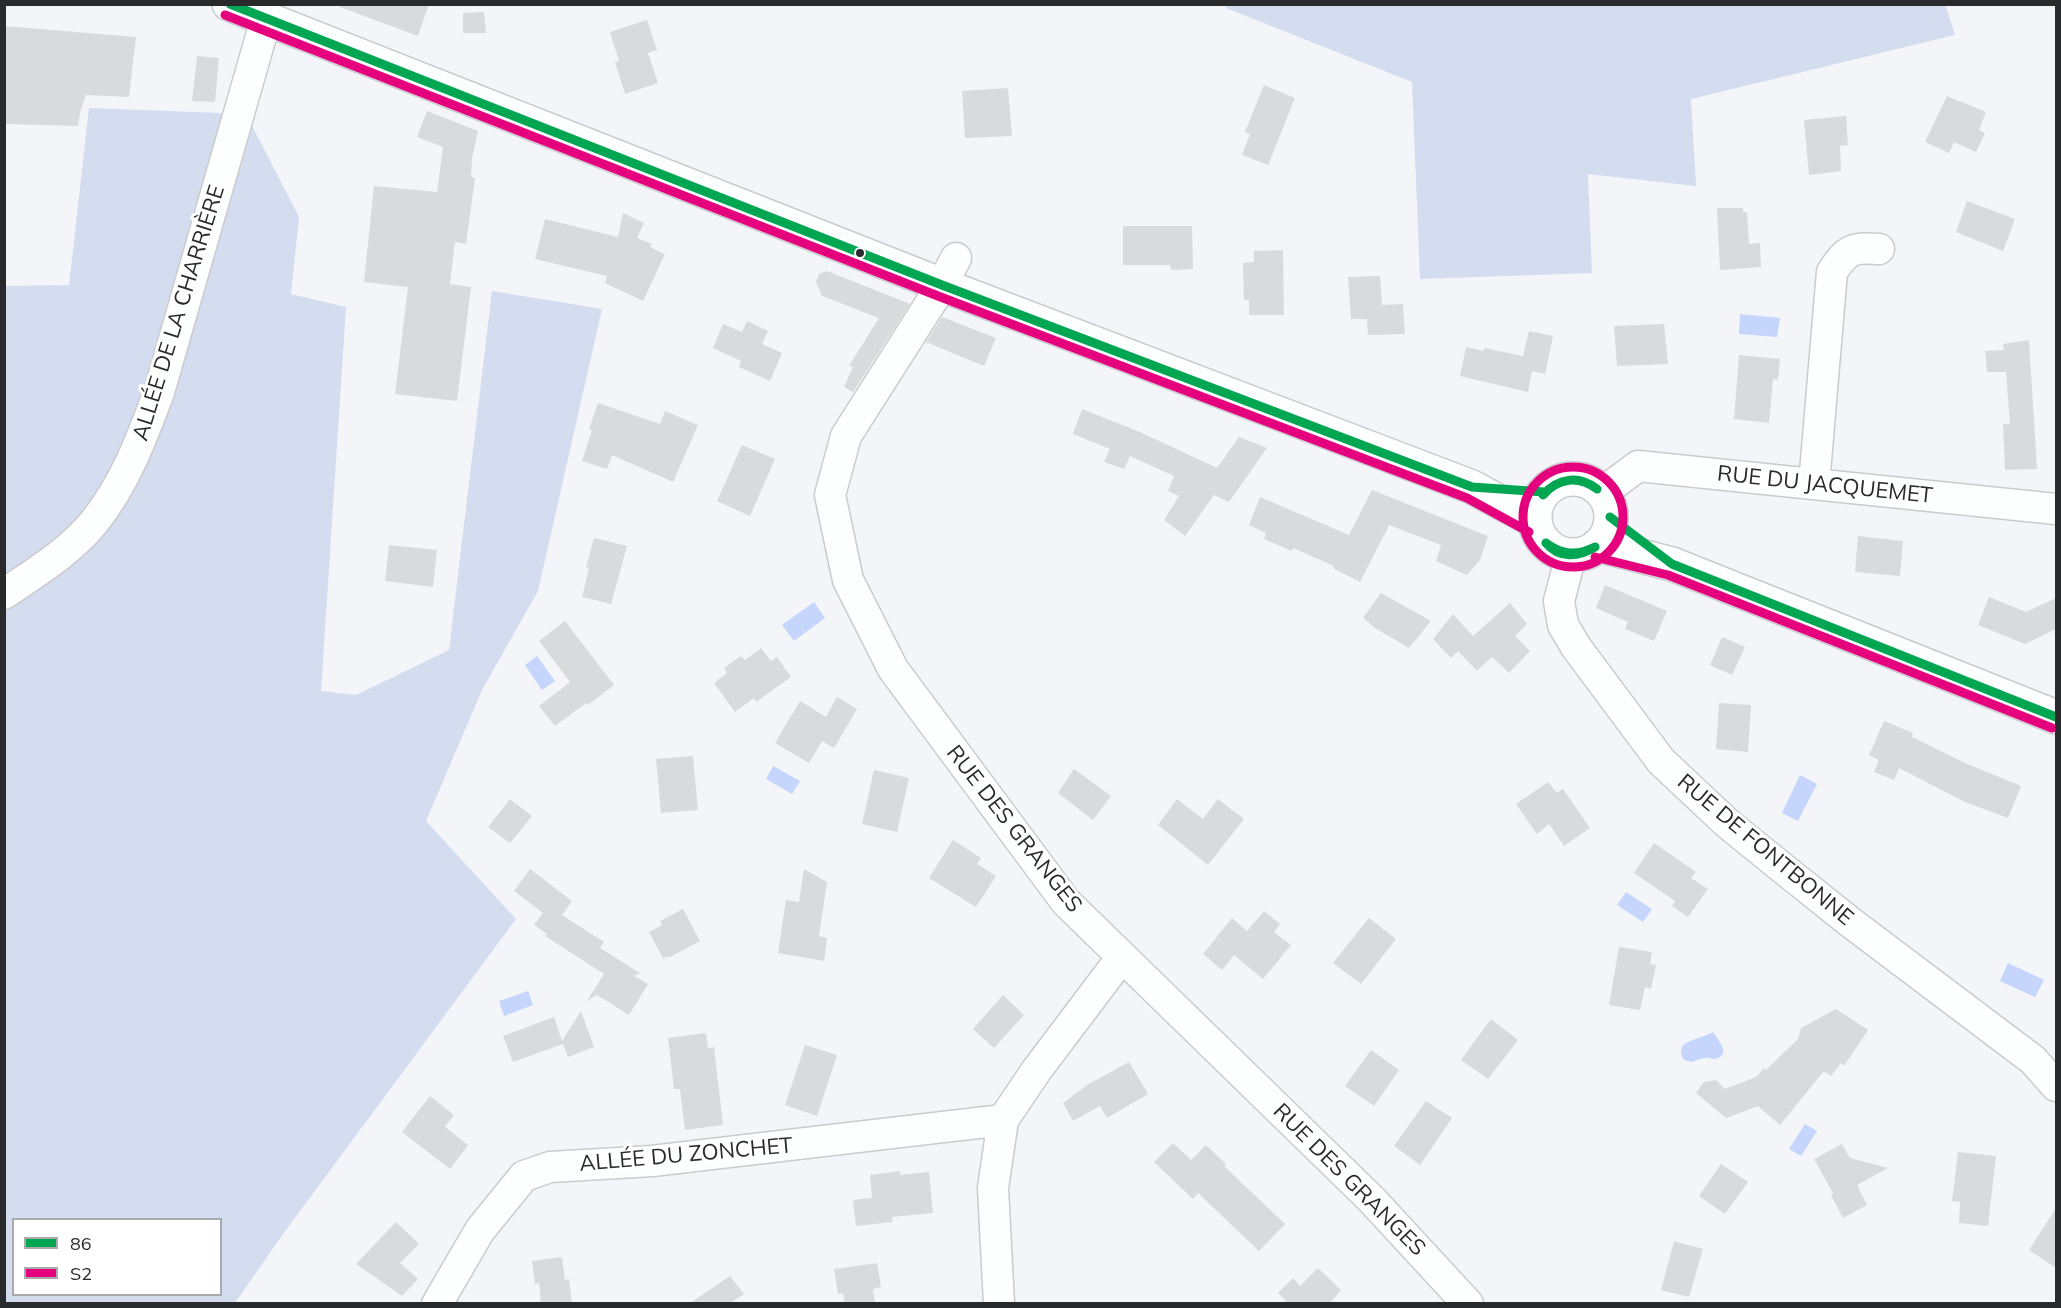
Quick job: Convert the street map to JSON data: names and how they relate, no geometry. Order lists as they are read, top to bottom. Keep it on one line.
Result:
{"streets":{"street":["ALLÉE DE LA CHARRIÈRE","RUE DU JACQUEMET","RUE DES GRANGES","RUE DE FONTBONNE","ALLÉE DU ZONCHET"]},"crossings":[["RUE DU JACQUEMET","RUE DE FONTBONNE"]],"lines":["transit line 86","transit line S2"],"legend":["86","S2"]}
